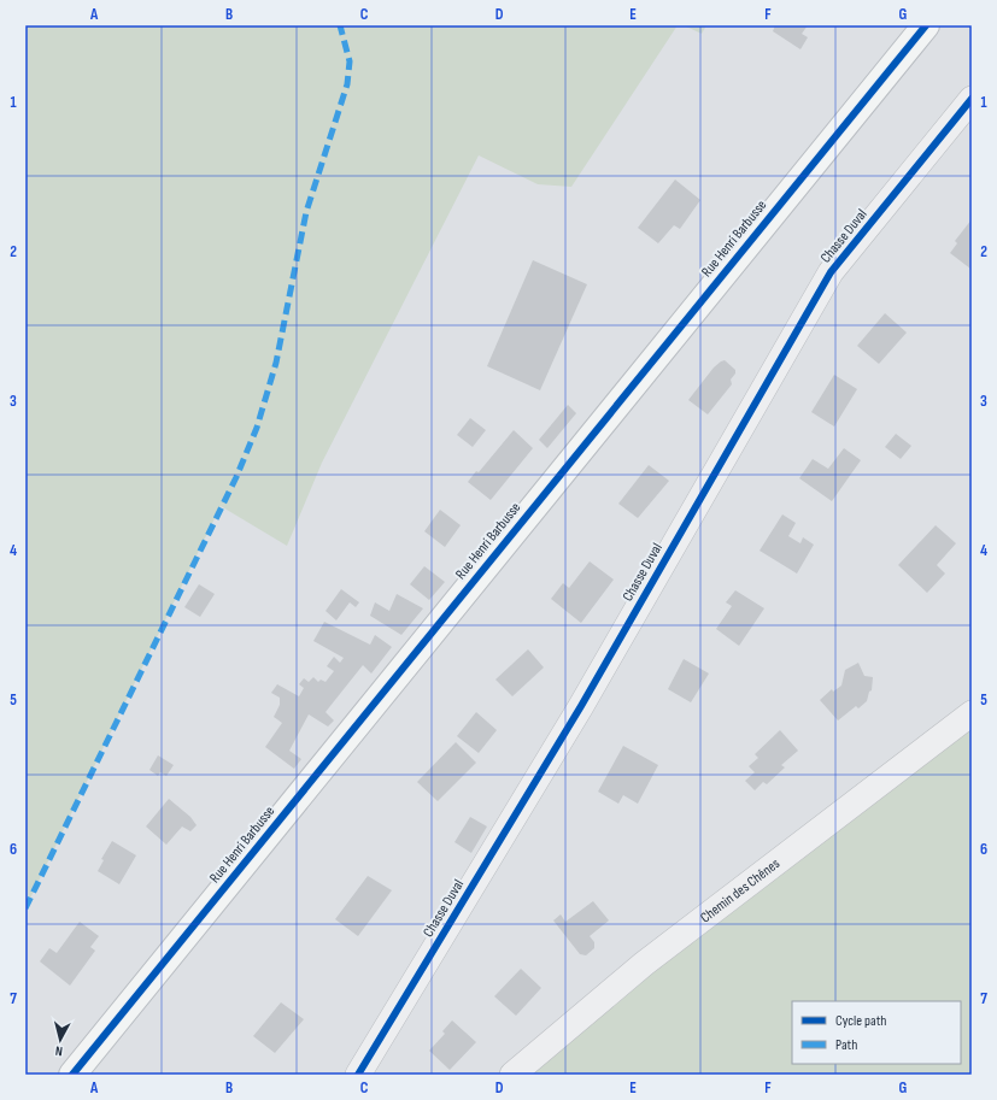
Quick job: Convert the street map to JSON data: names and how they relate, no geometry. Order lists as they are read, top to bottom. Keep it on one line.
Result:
{"streets":{"main road":["Rue Henri Barbusse"],"street":["Chasse Duval","Chemin des Chênes"]},"legend":["Cycle path","Path"],"north":"bottom","grid":{"columns":["A","B","C","D","E","F","G"],"rows":["1","2","3","4","5","6","7"]}}
